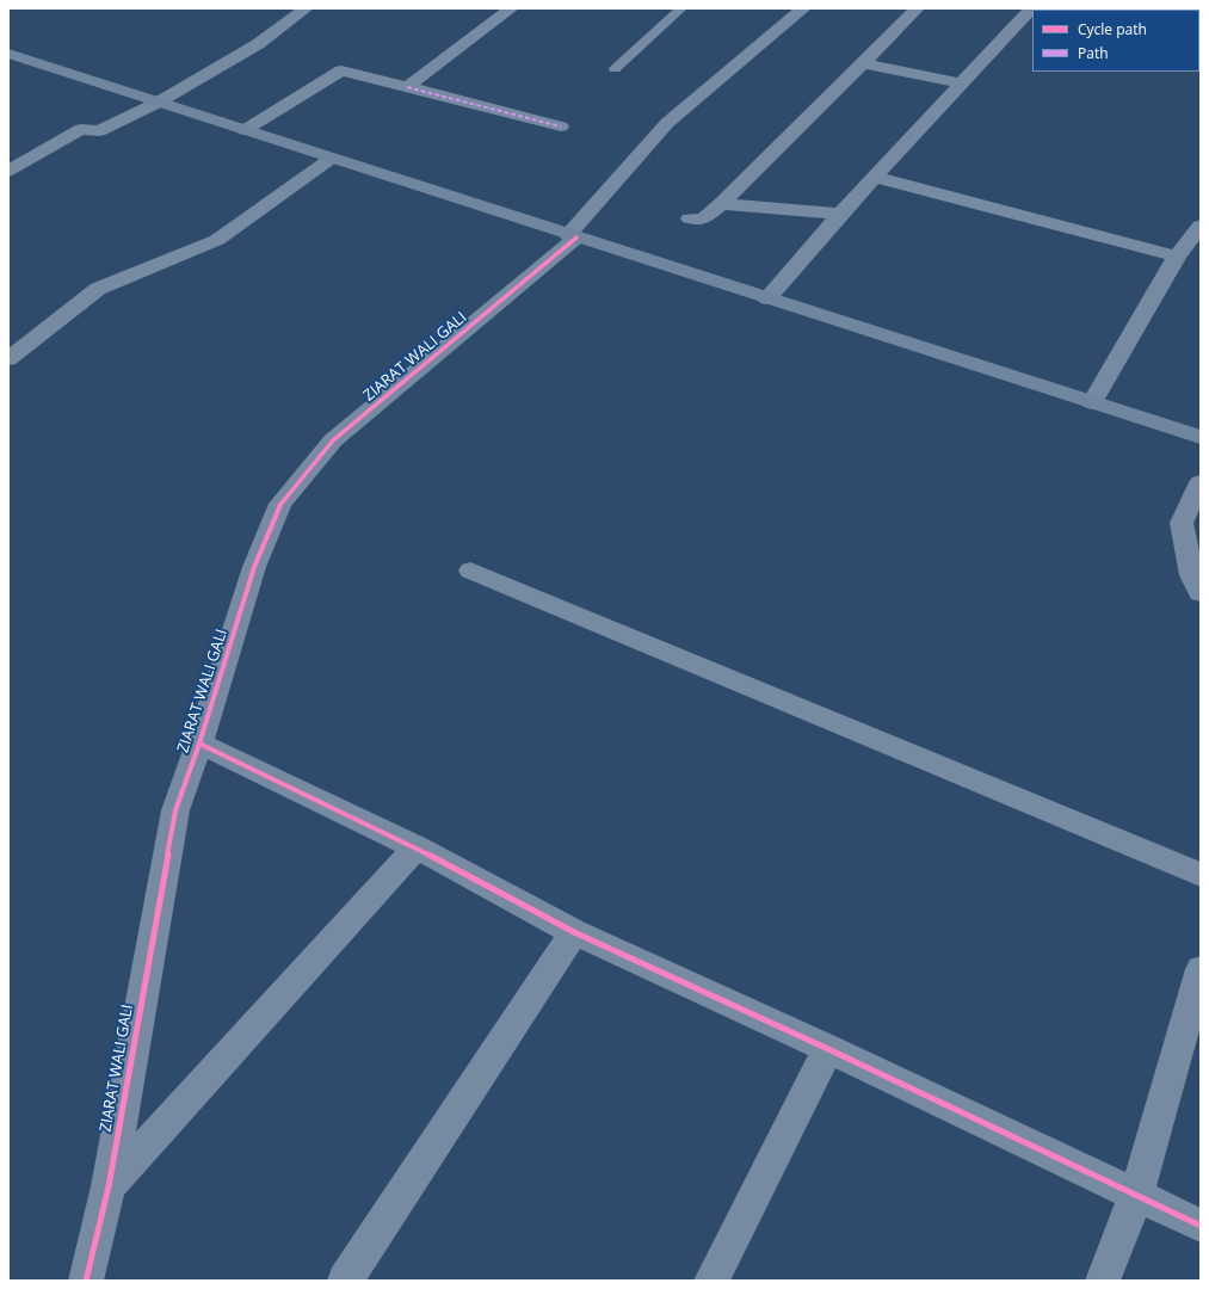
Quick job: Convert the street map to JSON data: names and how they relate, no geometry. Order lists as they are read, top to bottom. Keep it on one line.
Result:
{"streets":{"street":["ZIARAT WALI GALI"]},"legend":["Cycle path","Path"]}
